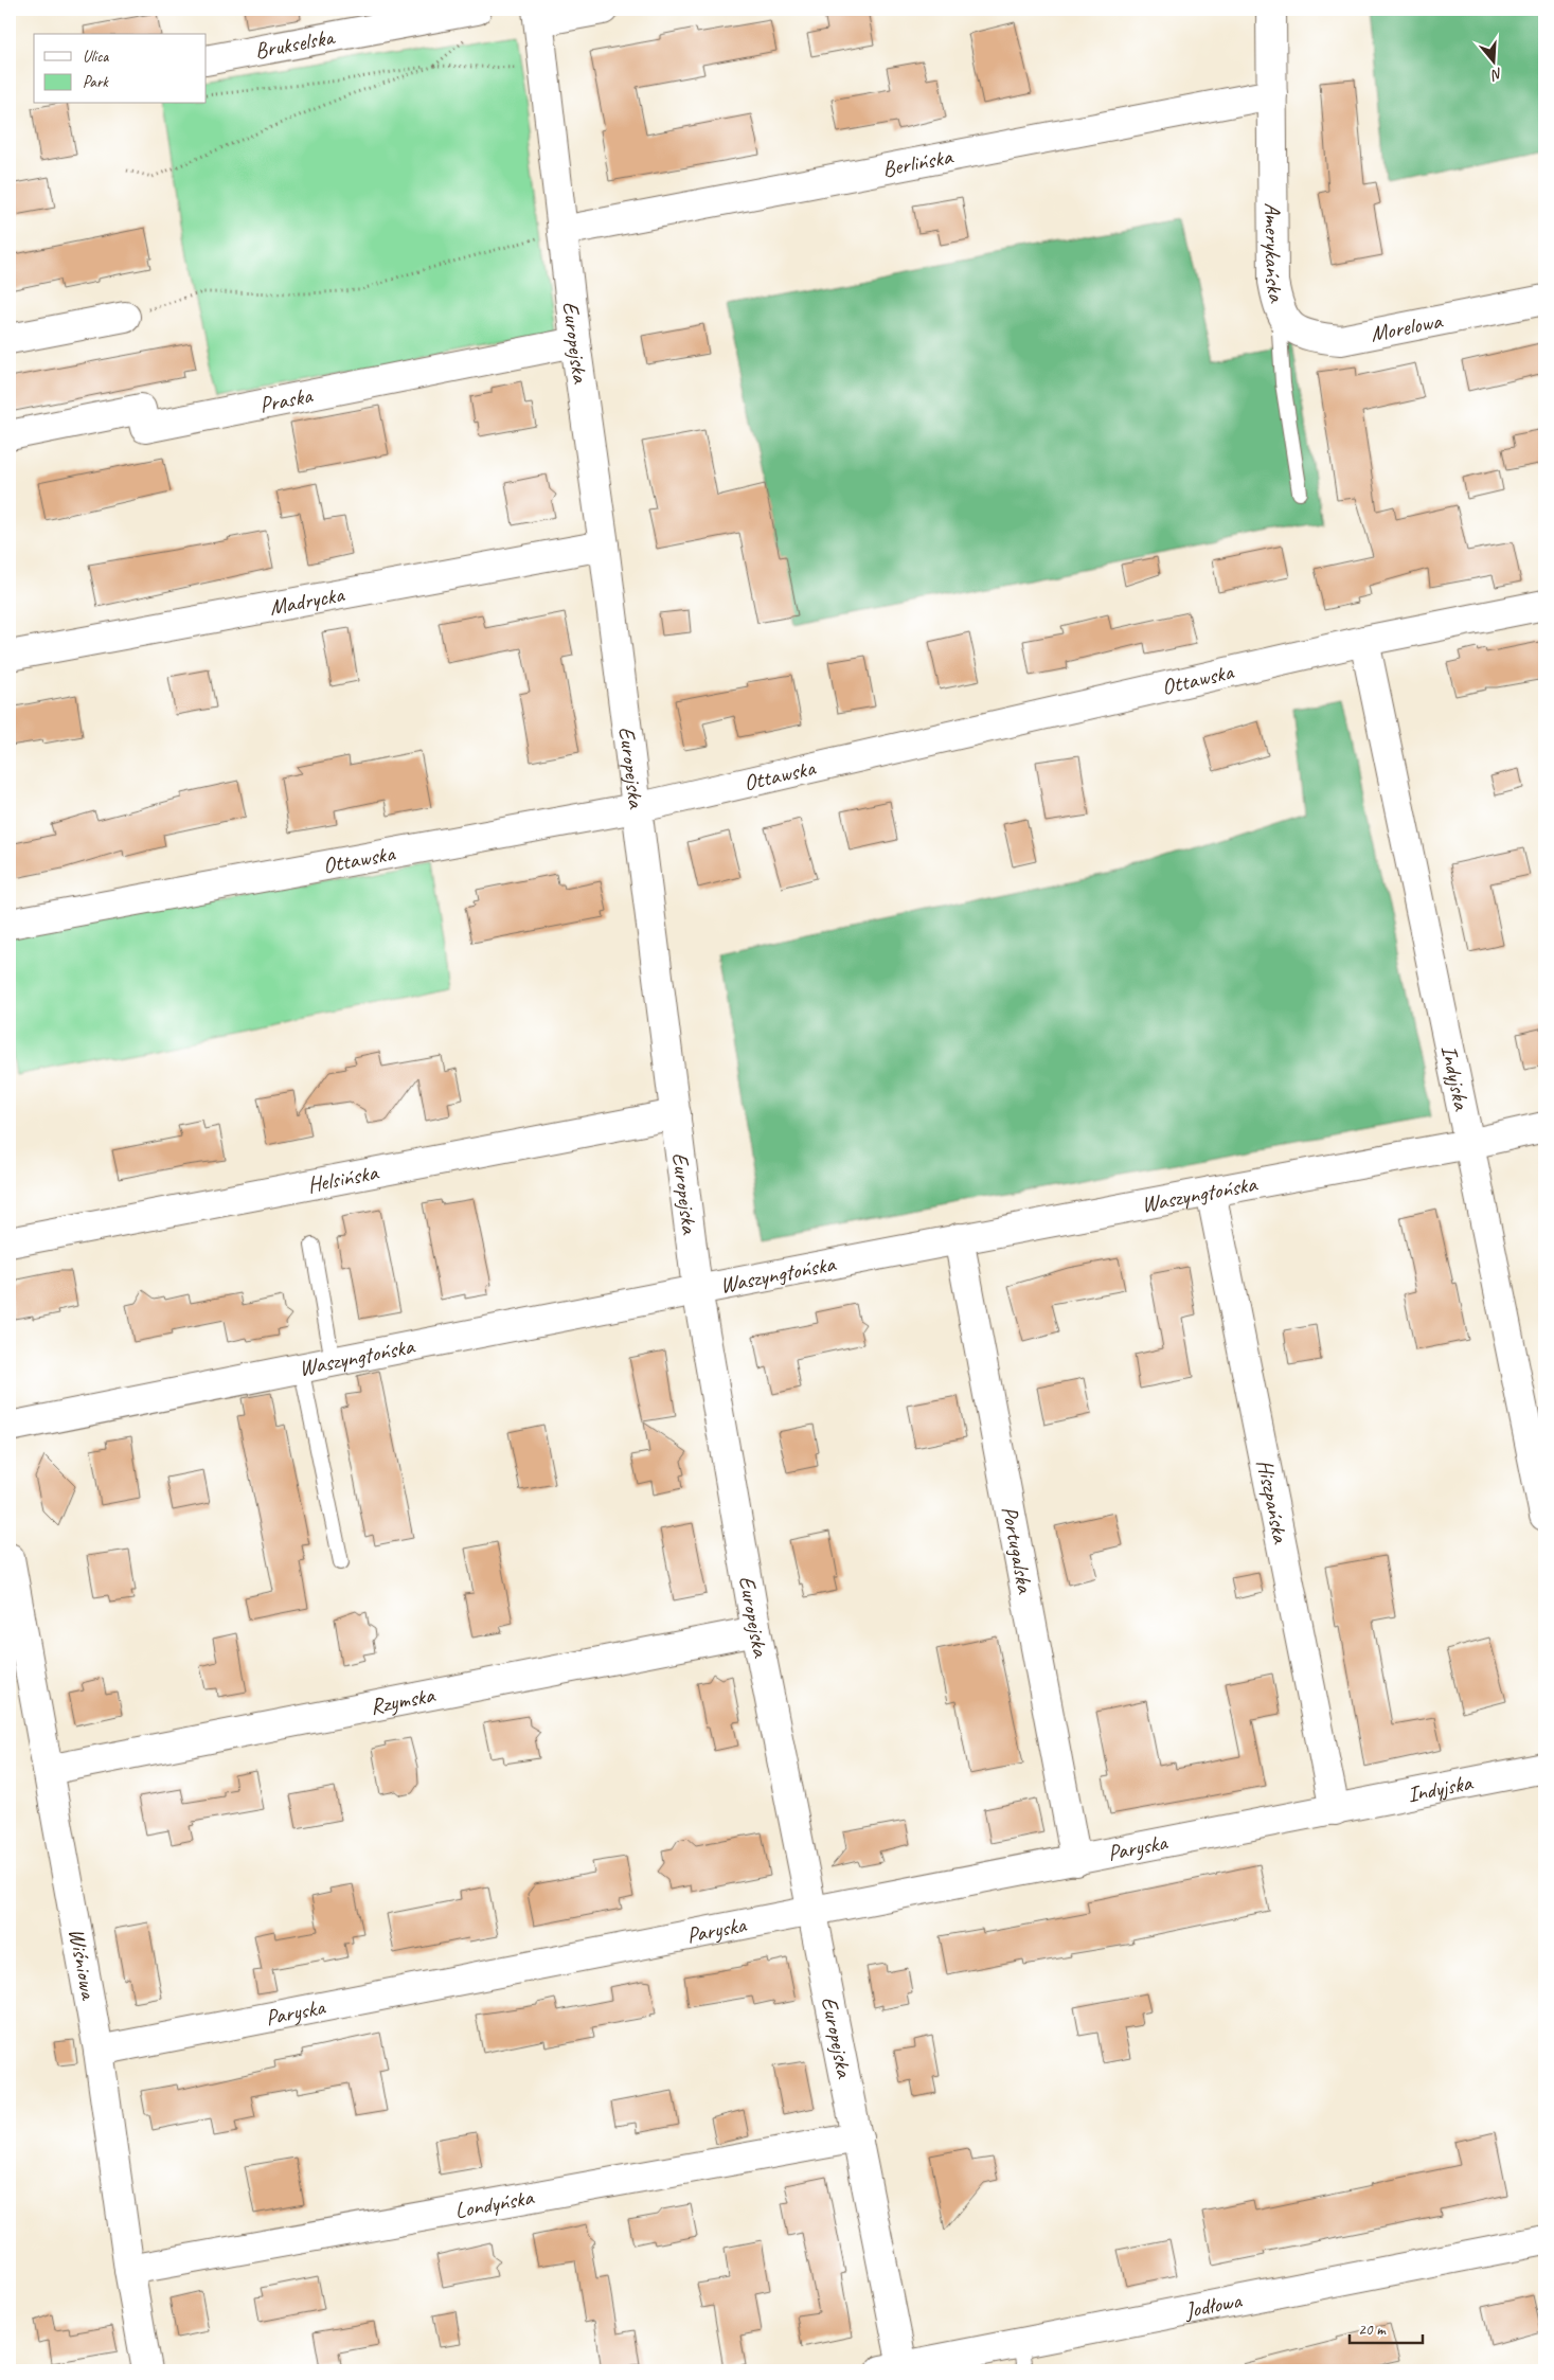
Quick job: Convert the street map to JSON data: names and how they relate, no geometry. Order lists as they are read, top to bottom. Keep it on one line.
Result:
{"streets":{"street":["Brukselska","Berlińska","Amerykańska","Morelowa","Europejska","Praska","Madrycka","Ottawska","Indyjska","Helsińska","Waszyngtońska","Hiszpańska","Portugalska","Rzymska","Paryska","Wiśniowa","Londyńska","Jodłowa"]},"crossings":[["Berlińska","Amerykańska"],["Berlińska","Europejska"],["Amerykańska","Morelowa"],["Europejska","Praska"],["Europejska","Madrycka"],["Europejska","Ottawska"],["Europejska","Helsińska"],["Europejska","Waszyngtońska"],["Europejska","Rzymska"],["Europejska","Paryska"],["Europejska","Londyńska"],["Europejska","Jodłowa"],["Ottawska","Indyjska"],["Indyjska","Waszyngtońska"],["Indyjska","Hiszpańska"],["Indyjska","Paryska"],["Waszyngtońska","Hiszpańska"],["Waszyngtońska","Portugalska"],["Hiszpańska","Paryska"],["Portugalska","Paryska"],["Rzymska","Wiśniowa"],["Paryska","Wiśniowa"],["Wiśniowa","Londyńska"]],"legend":["Ulica","Park"],"scale_bar":"20 m","north":"bottom"}
